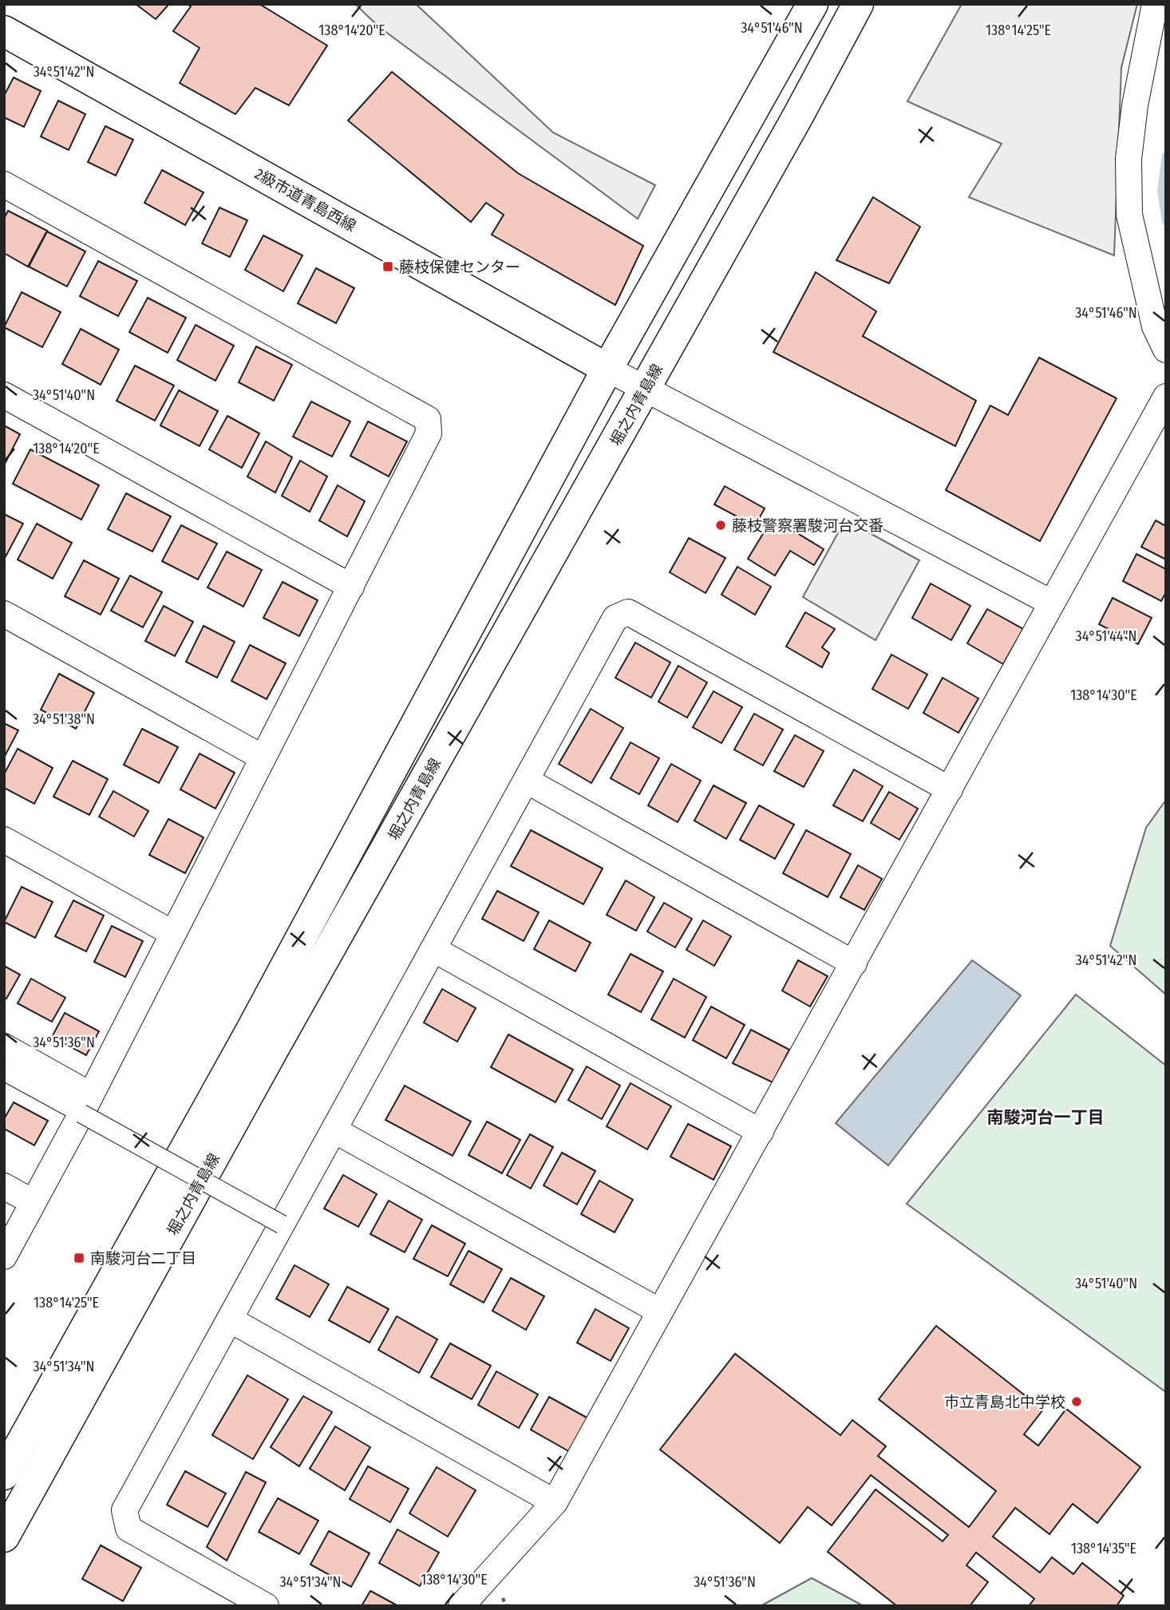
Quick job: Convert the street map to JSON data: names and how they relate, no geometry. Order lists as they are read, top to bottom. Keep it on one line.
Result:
{"streets":{"main road":["2級市道青島西線","堀之内青島線"]},"crossings":[["2級市道青島西線","堀之内青島線"]],"districts":["南駿河台一丁目"],"places":{"transit":["藤枝保健センター","南駿河台二丁目"],"other":["藤枝警察署駿河台交番","市立青島北中学校"]},"coordinates":["34°51'46\"N","138°14'20\"E","138°14'25\"E","34°51'42\"N","34°51'40\"N","34°51'44\"N","138°14'30\"E","34°51'38\"N","34°51'36\"N","34°51'34\"N","138°14'35\"E"]}
